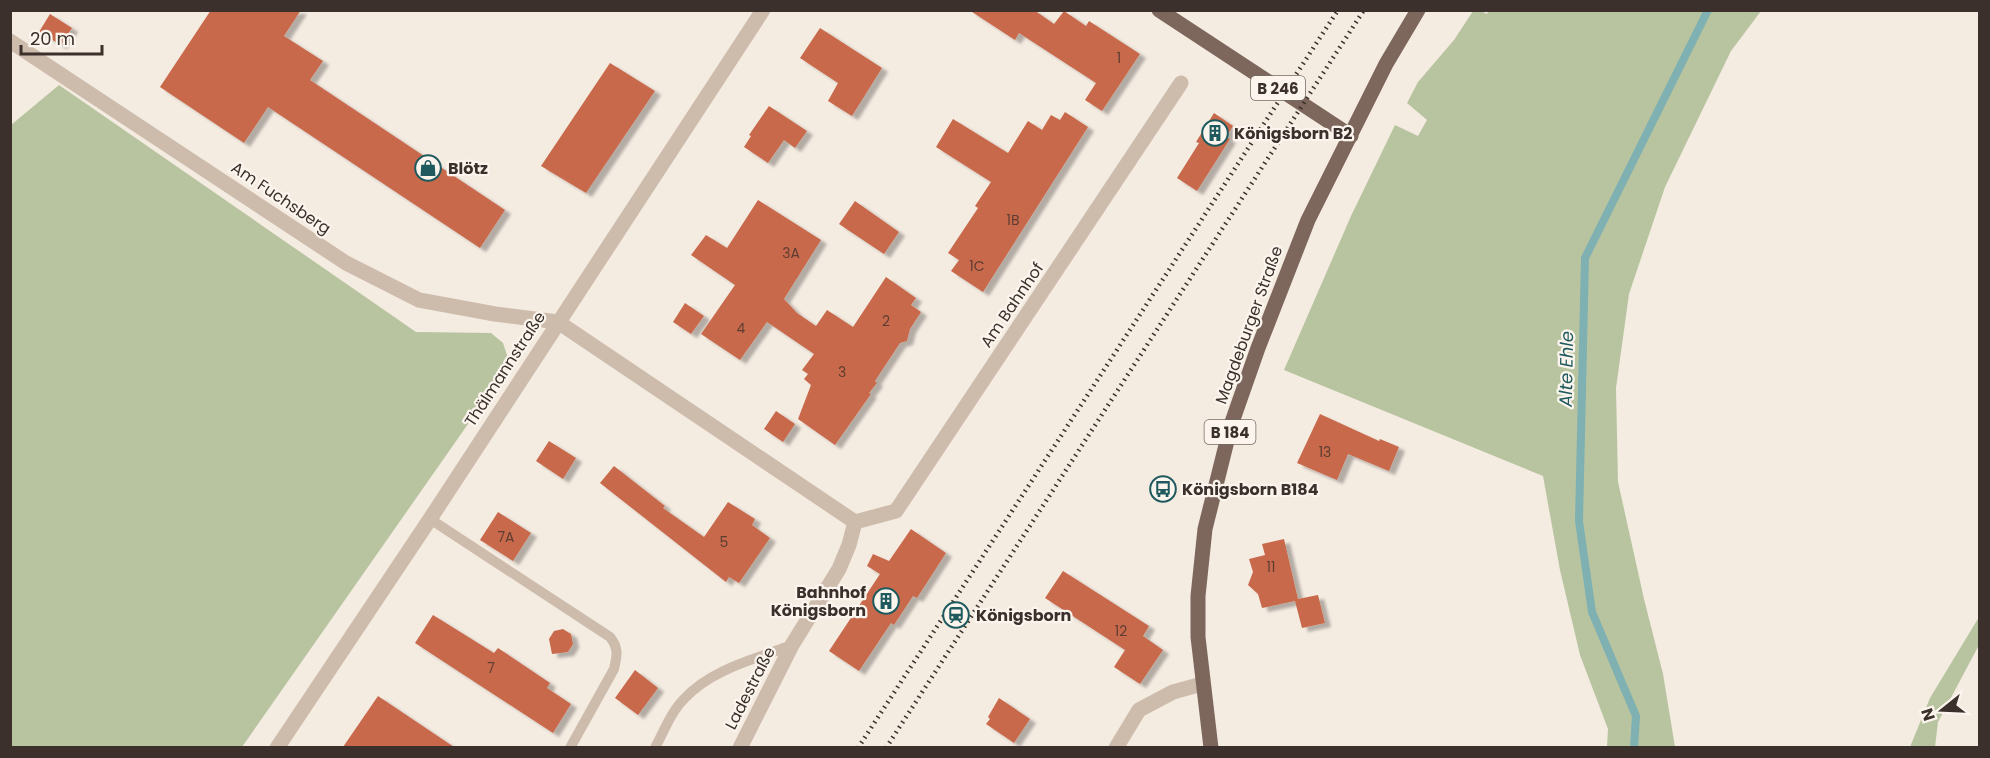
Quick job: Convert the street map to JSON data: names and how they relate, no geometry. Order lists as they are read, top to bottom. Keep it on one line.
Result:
{"streets":{"main road":["B 246","Magdeburger Straße","B 184"],"street":["Am Fuchsberg","Am Bahnhof","Thälmannstraße","Ladestraße"]},"crossings":[["B 246","Magdeburger Straße"],["Am Fuchsberg","Thälmannstraße"]],"water":["Alte Ehle"],"places":{"building":["Königsborn B2","Bahnhof Königsborn"],"shop":["Blötz"],"bus stop":["Königsborn B184"],"station":["Königsborn"]},"house_numbers":["1","1B","3A","1C","2","4","3","13","7A","5","11","12","7"],"scale_bar":"20 m","north":"left"}
